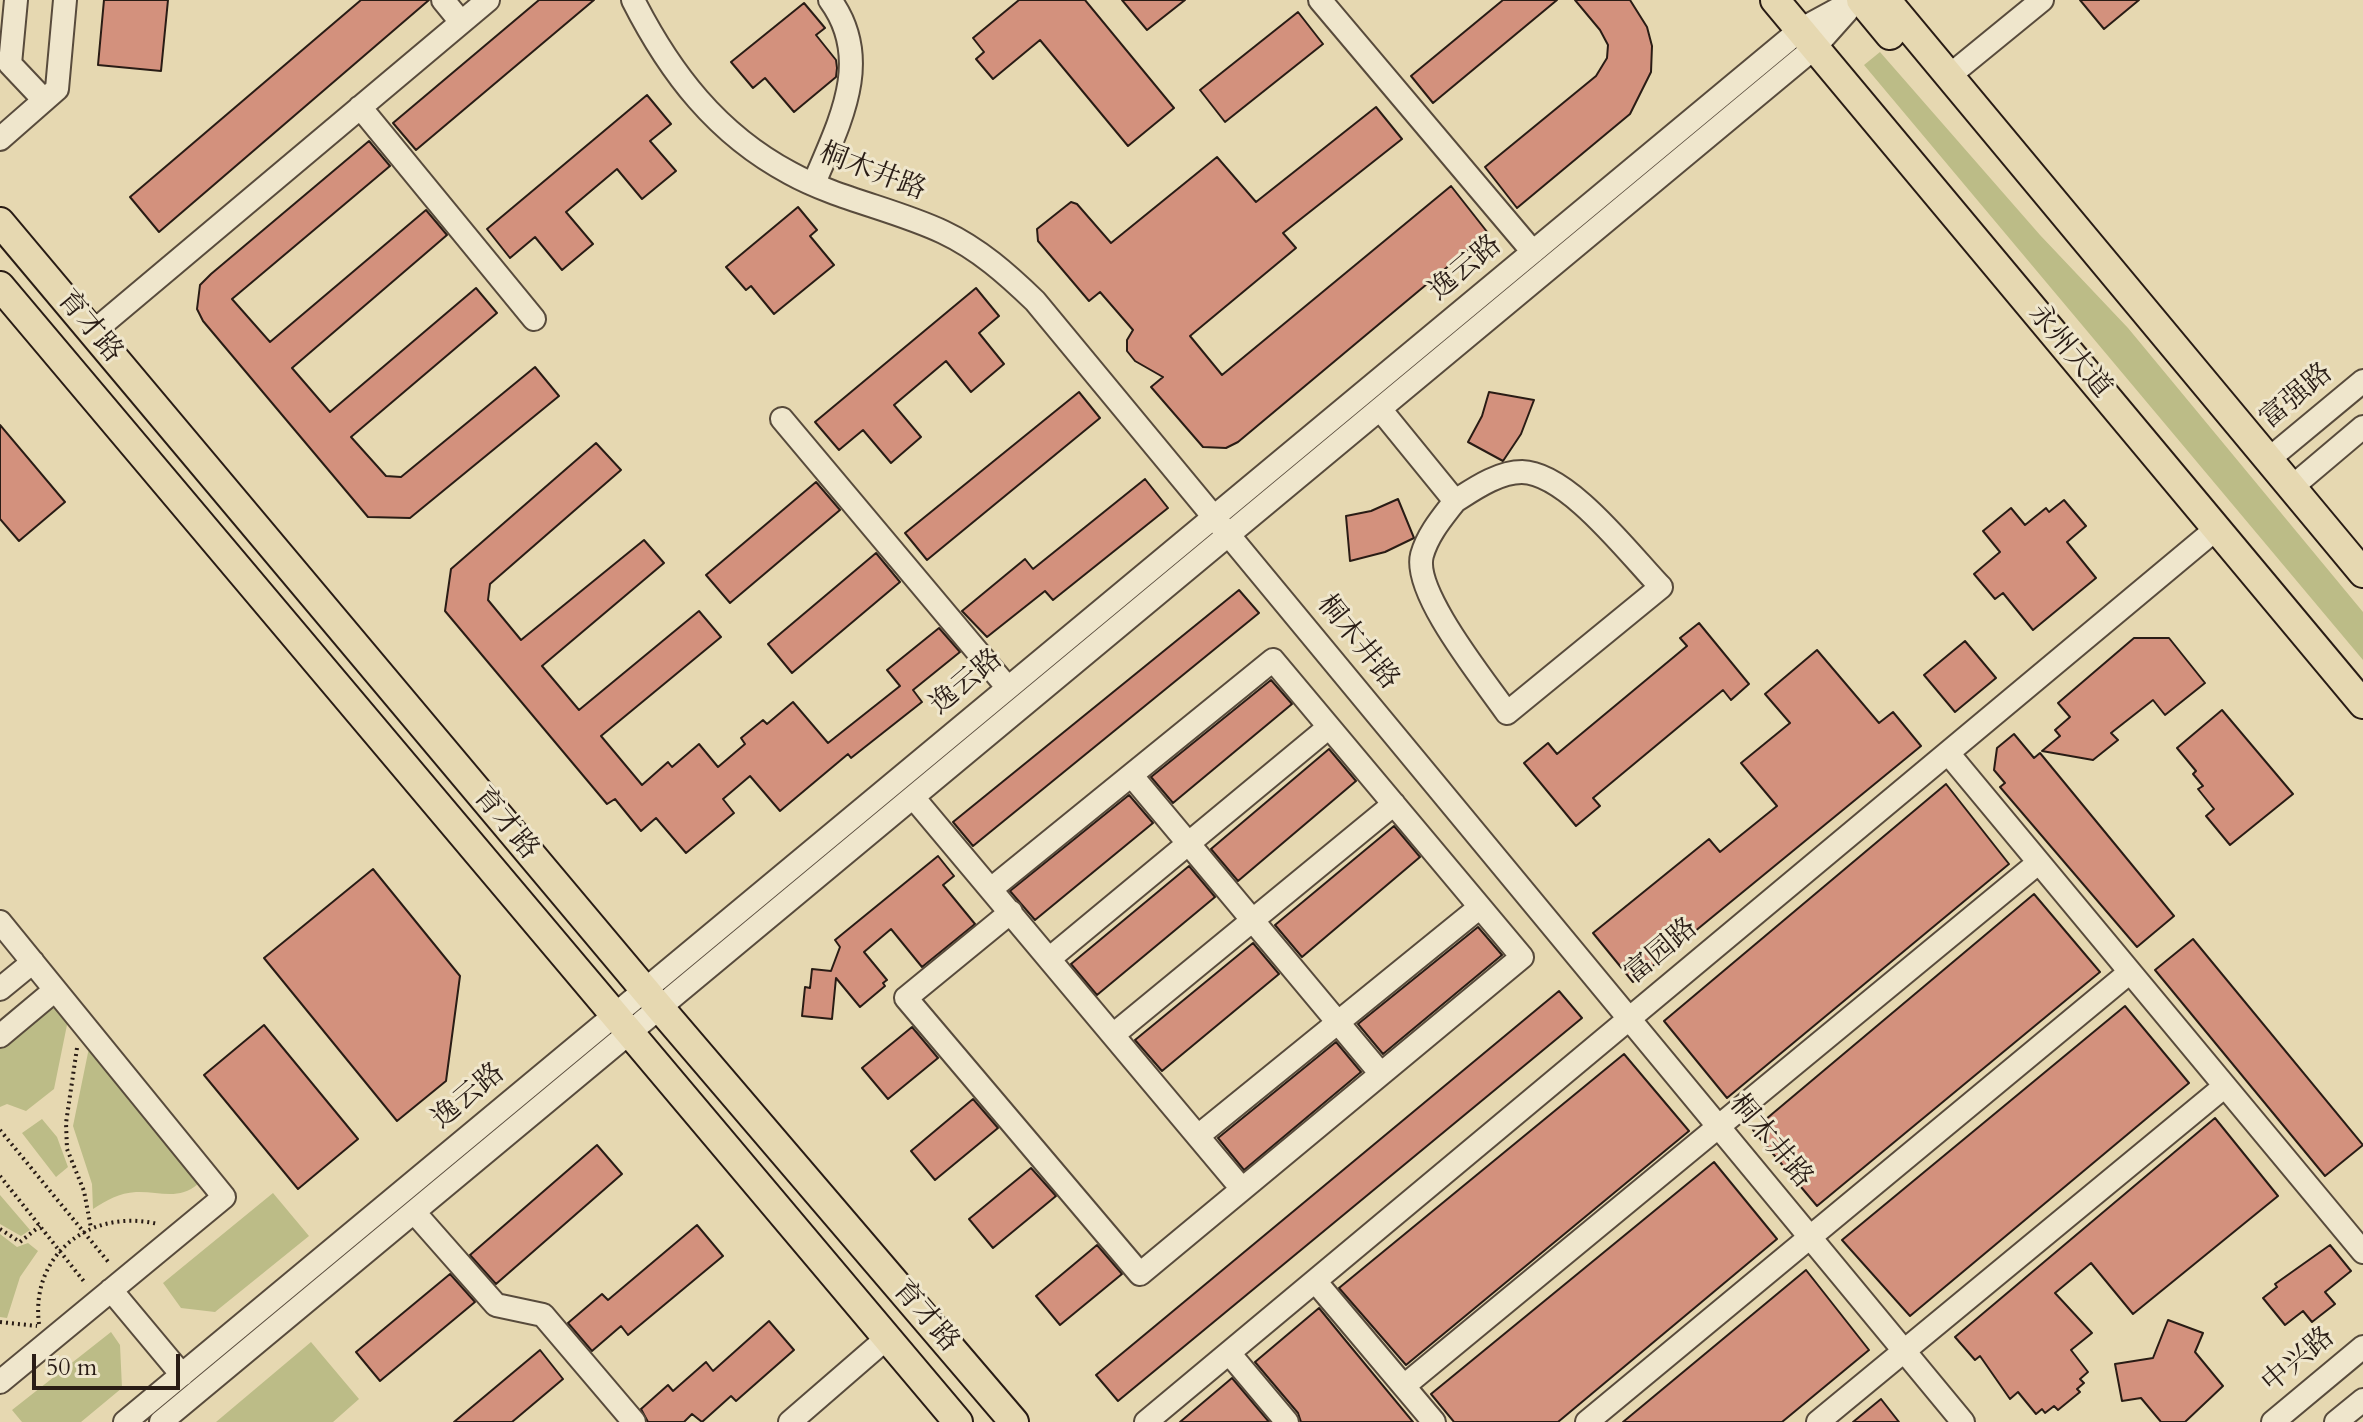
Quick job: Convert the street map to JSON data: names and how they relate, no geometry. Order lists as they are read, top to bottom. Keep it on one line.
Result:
{"streets":{"main road":["育才路","永州大道"],"street":["桐木井路","逸云路","富强路","富园路","中兴路"]},"crossings":[["桐木井路","逸云路"],["桐木井路","富园路"],["逸云路","育才路"],["逸云路","永州大道"],["永州大道","富园路"]],"scale_bar":"50 m"}
